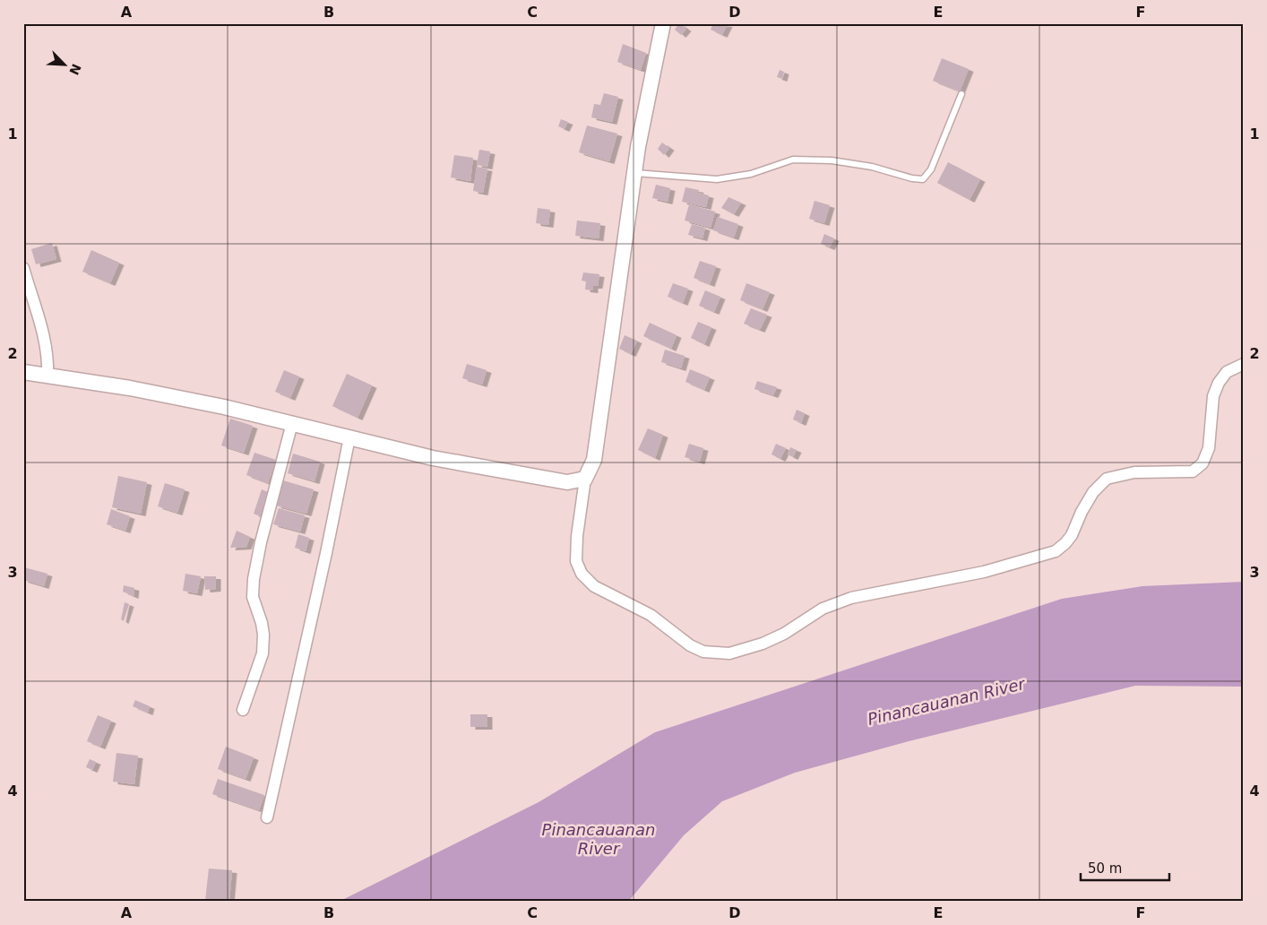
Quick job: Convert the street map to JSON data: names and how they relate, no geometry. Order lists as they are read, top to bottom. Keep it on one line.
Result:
{"water":["Pinancauanan River"],"scale_bar":"50 m","north":"bottom right","grid":{"columns":["A","B","C","D","E","F"],"rows":["1","2","3","4"]}}
